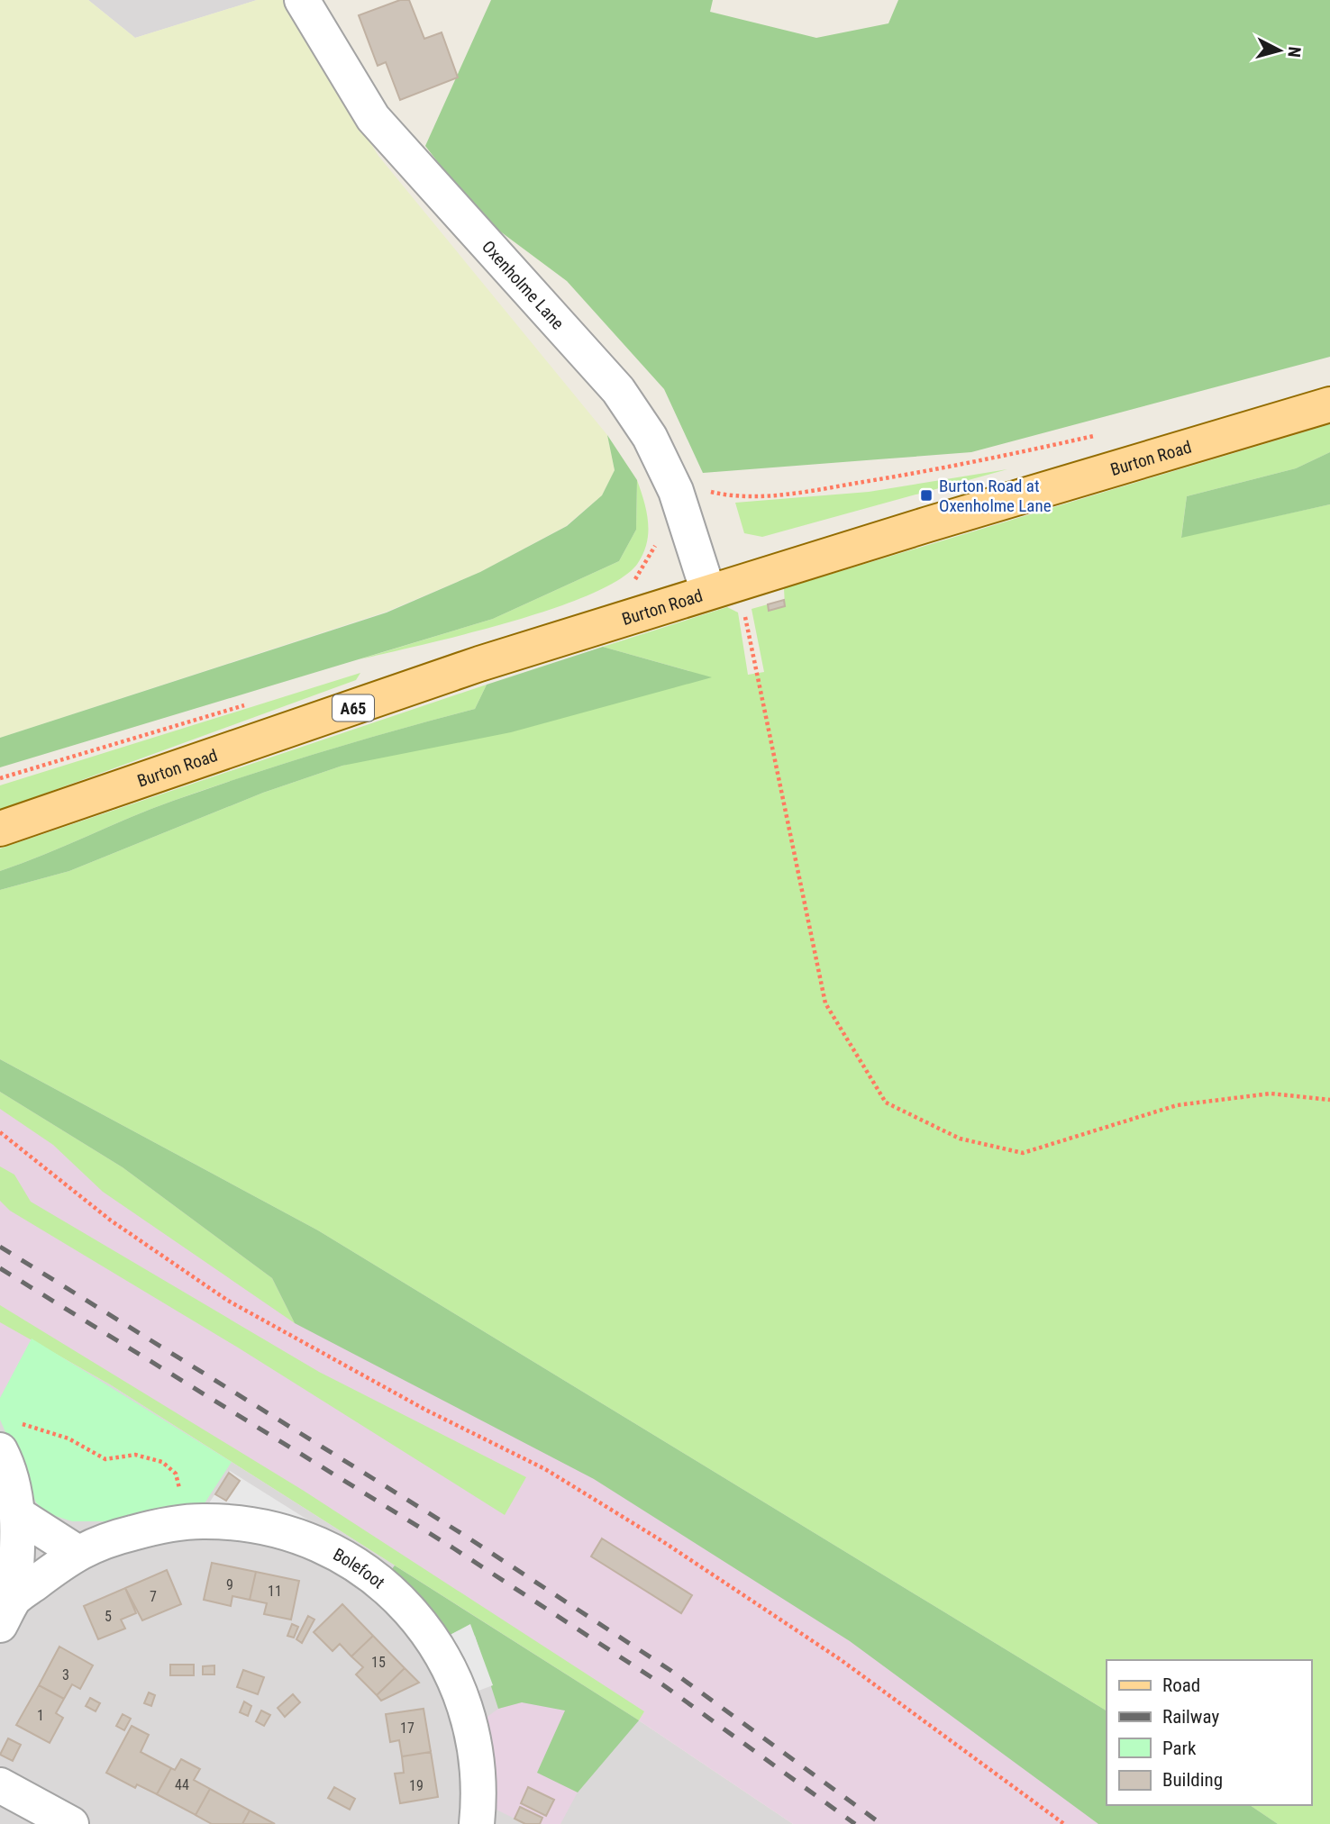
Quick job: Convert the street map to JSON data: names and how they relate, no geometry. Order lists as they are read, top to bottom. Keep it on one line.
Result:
{"streets":{"main road":["Burton Road","A65"],"street":["Oxenholme Lane","Bolefoot"]},"crossings":[["Oxenholme Lane","Burton Road"]],"places":{"transit":["Burton Road at Oxenholme Lane"]},"house_numbers":["9","11","7","5","15","3","1","17","44","19"],"legend":["Road","Railway","Park","Building"],"north":"right"}
